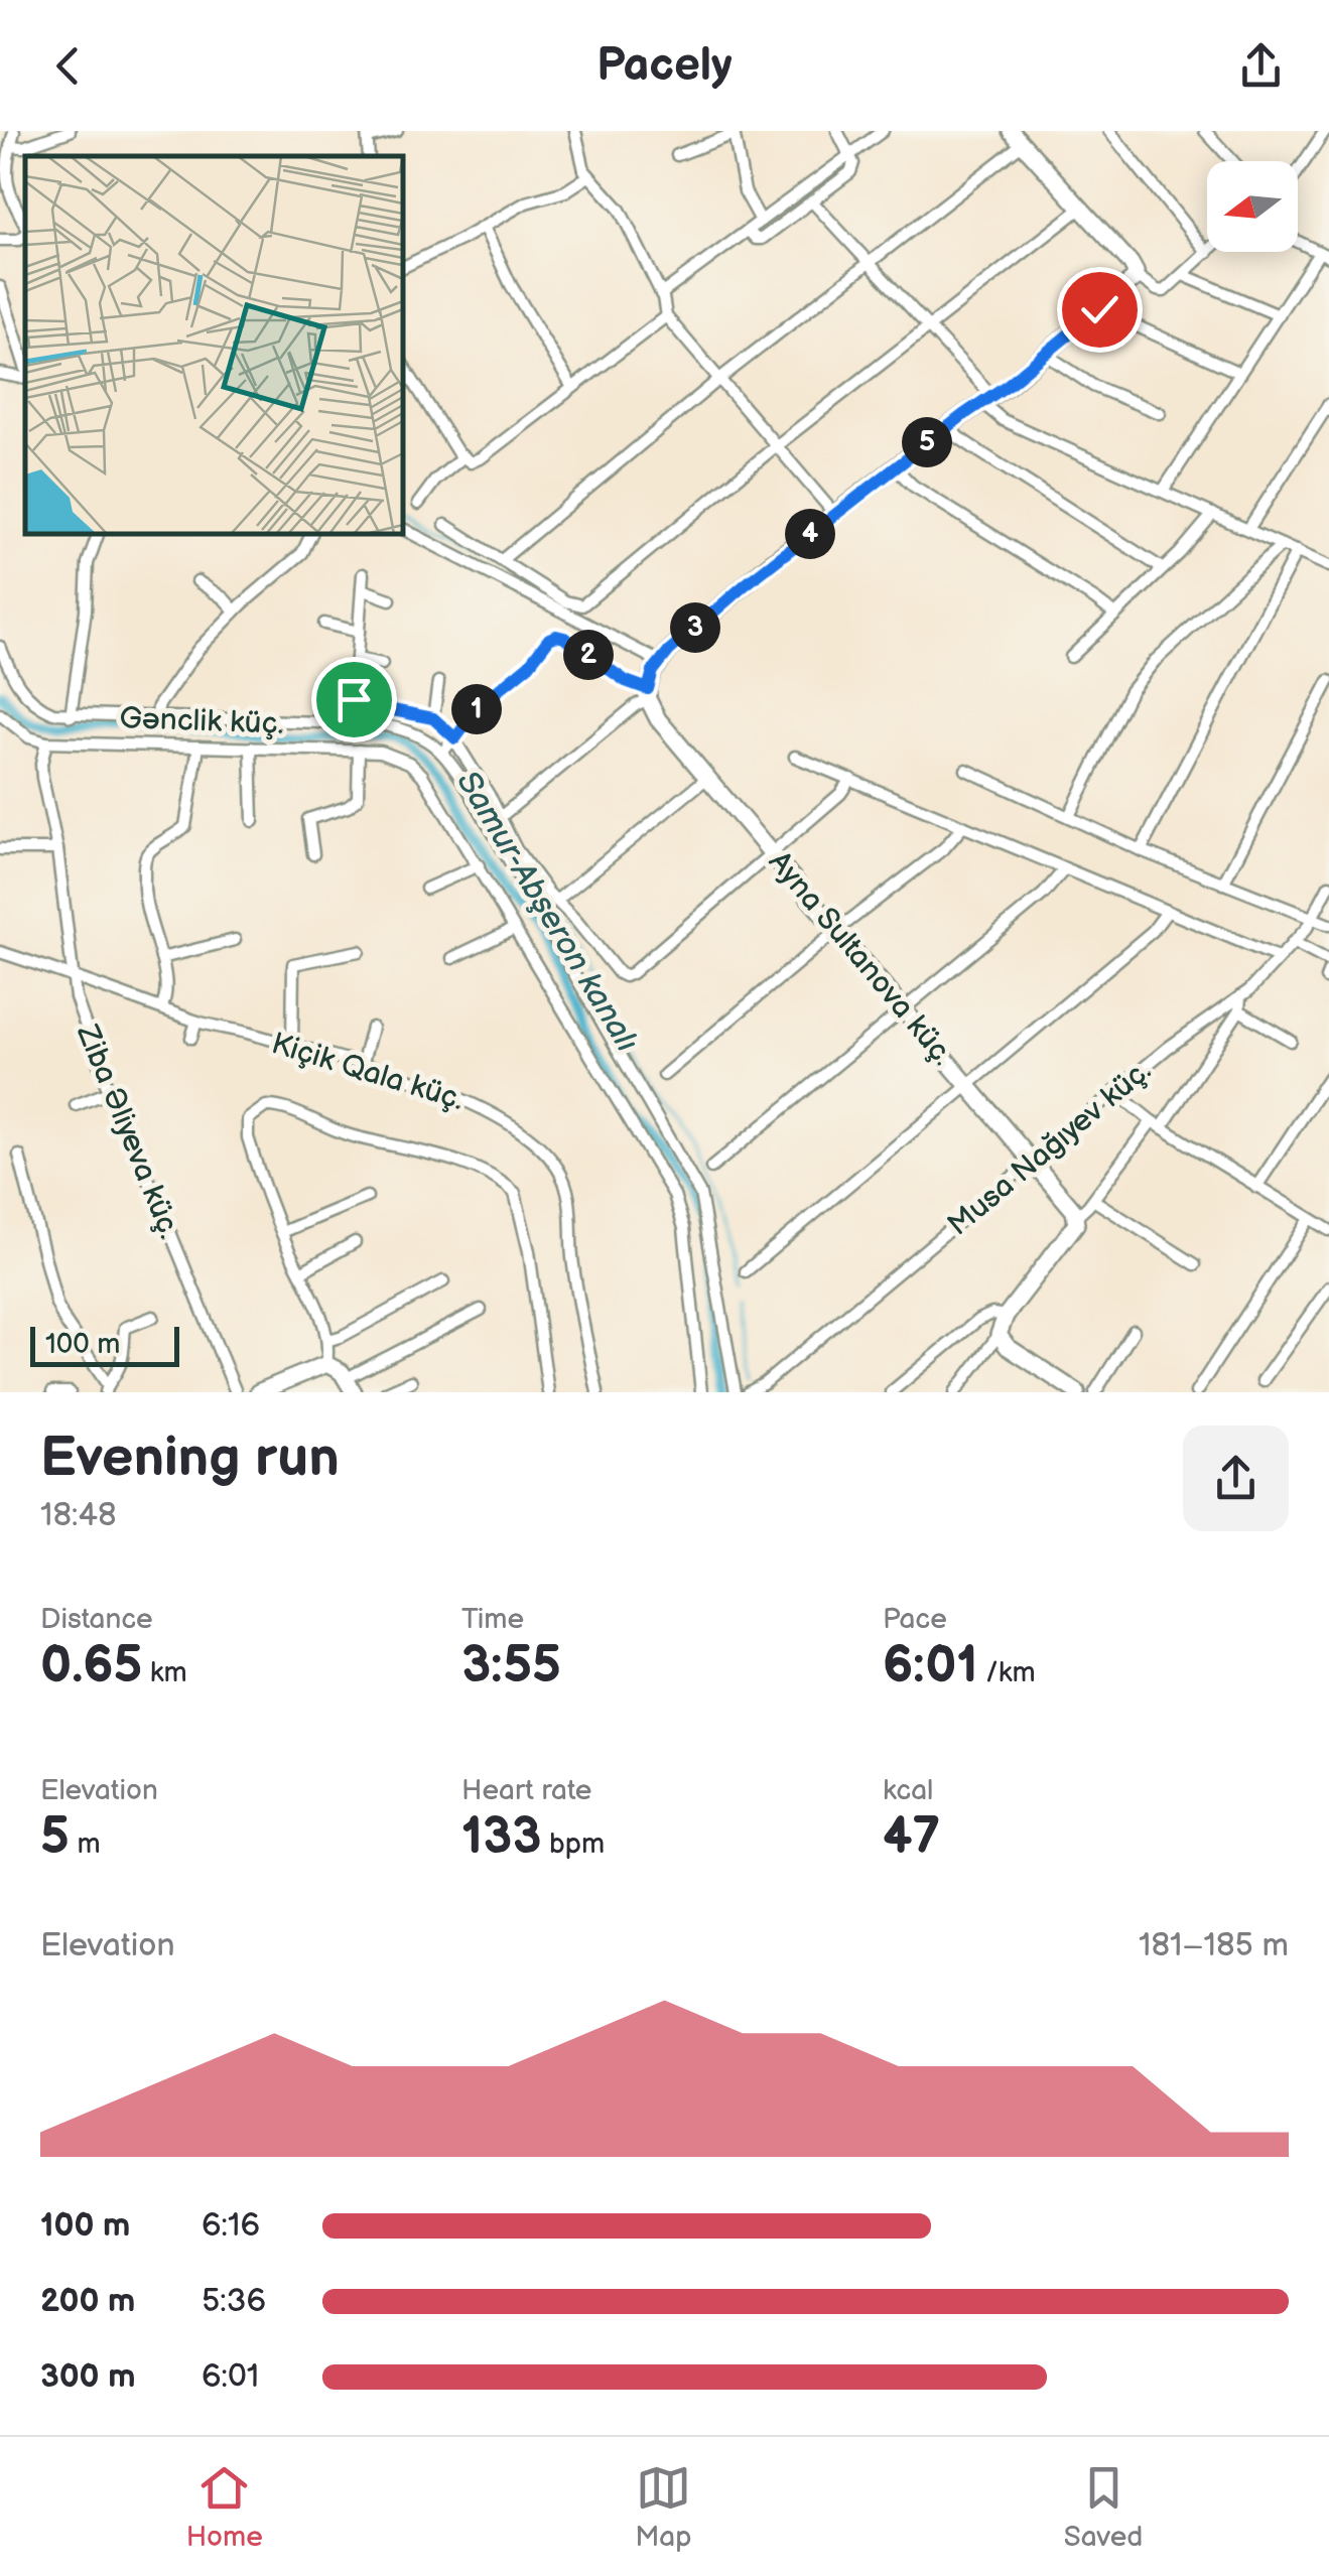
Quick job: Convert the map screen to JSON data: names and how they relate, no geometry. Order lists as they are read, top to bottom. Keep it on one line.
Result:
{"streets":{"street":["Gənclik küç.","Ayna Sultanova küç.","Kiçik Qala küç.","Ziba Əliyeva küç.","Musa Nağıyev küç."]},"crossings":[["Gənclik küç.","Ziba Əliyeva küç."],["Ayna Sultanova küç.","Musa Nağıyev küç."],["Kiçik Qala küç.","Ziba Əliyeva küç."]],"water":["Samur-Abşeron kanalı"],"scale_bar":"100 m","north":"left","page":{"header":"Pacely","pins":["5","4","3","2","1"],"scale":"100 m","heading":["Evening run","18:48"],"stats":[["Distance","0.65 km"],["Time","3:55"],["Pace","6:01 /km"],["Elevation","5 m"],["Heart rate","133 bpm"],["kcal","47"]],"chart":["Elevation","181–185 m"],"list":[{"name":"100 m","note":"6:16"},{"name":"200 m","note":"5:36"},{"name":"300 m","note":"6:01"}],"tabs":["Home","Map","Saved"]}}
